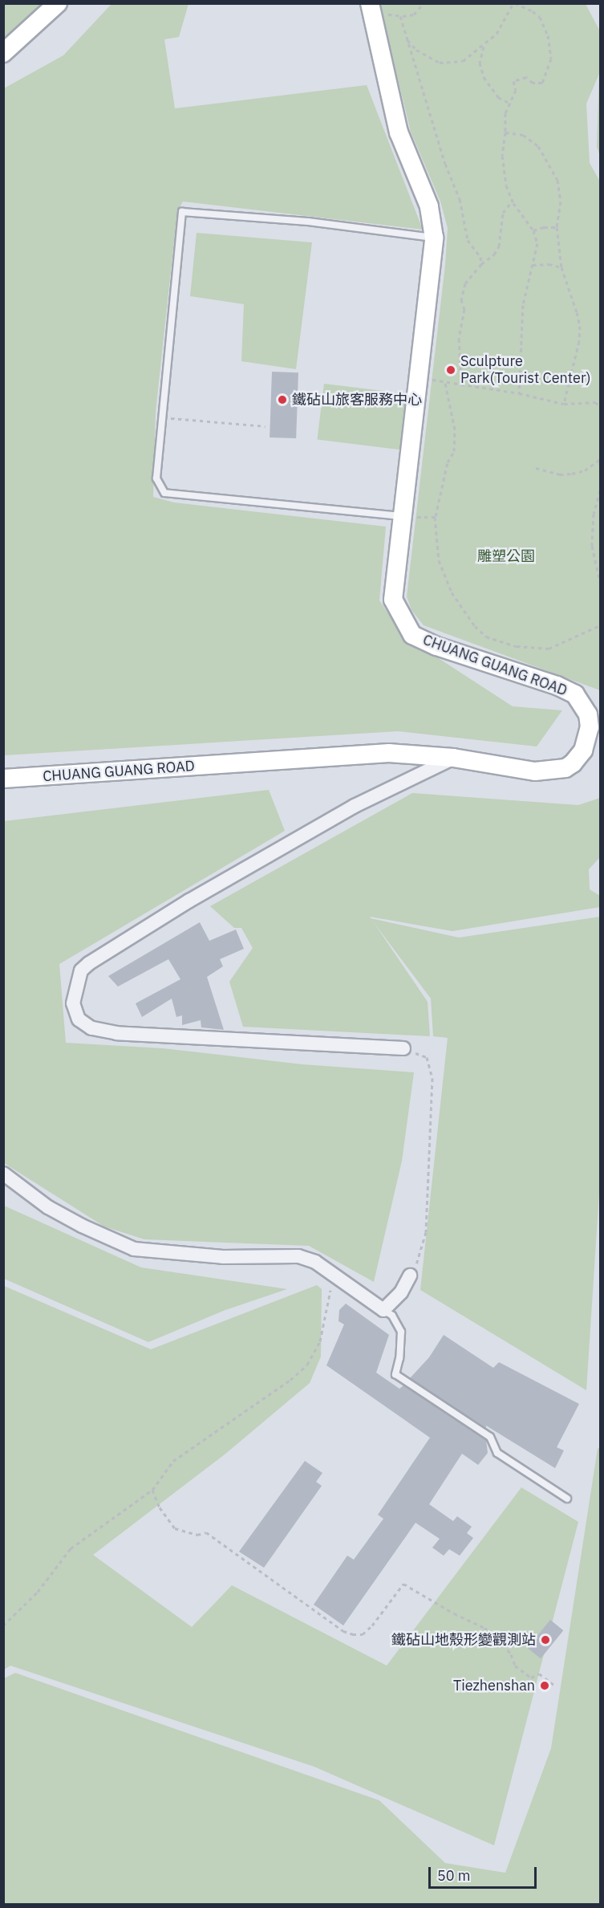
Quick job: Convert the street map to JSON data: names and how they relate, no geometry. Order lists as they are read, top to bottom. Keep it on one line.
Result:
{"streets":{"street":["CHUANG GUANG ROAD"]},"parks":["雕塑公園"],"places":["Sculpture Park(Tourist Center)","鐵砧山旅客服務中心","鐵砧山地殼形變觀測站","Tiezhenshan"],"scale_bar":"50 m"}
